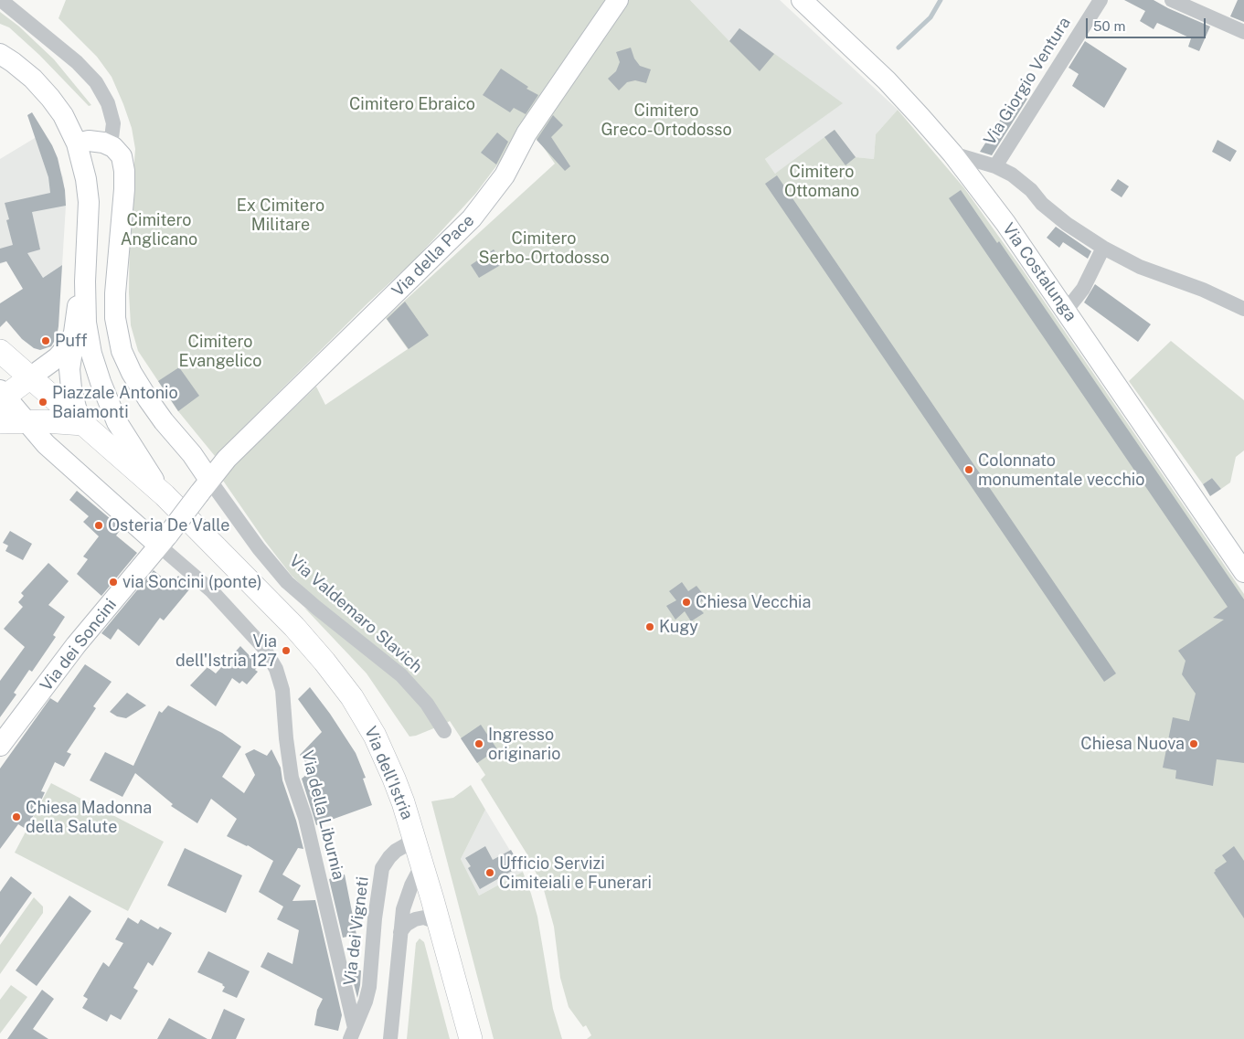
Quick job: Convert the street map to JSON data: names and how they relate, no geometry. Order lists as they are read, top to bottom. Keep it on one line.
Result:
{"streets":{"main road":["Via dell'Istria"],"street":["Via Giorgio Ventura","Via della Pace","Via Costalunga","Via Valdemaro Slavich","Via dei Soncini","Via della Liburnia","Via dei Vigneti"]},"crossings":[["Via Giorgio Ventura","Via Costalunga"],["Via della Pace","Via Valdemaro Slavich"],["Via della Pace","Via dei Soncini"],["Via della Pace","Via della Liburnia"],["Via dei Soncini","Via della Liburnia"],["Via dell'Istria","Via dei Vigneti"],["Via della Liburnia","Via dei Vigneti"]],"parks":["Cimitero Ebraico","Cimitero Greco-Ortodosso","Cimitero Ottomano","Ex Cimitero Militare","Cimitero Anglicano","Cimitero Serbo-Ortodosso","Cimitero Evangelico"],"places":["Puff","Piazzale Antonio Baiamonti","Colonnato monumentale vecchio","Osteria De Valle","via Soncini (ponte)","Chiesa Vecchia","Kugy","Via dell'Istria 127","Ingresso originario","Chiesa Nuova","Chiesa Madonna della Salute","Ufficio Servizi Cimiteiali e Funerari"],"scale_bar":"50 m"}
